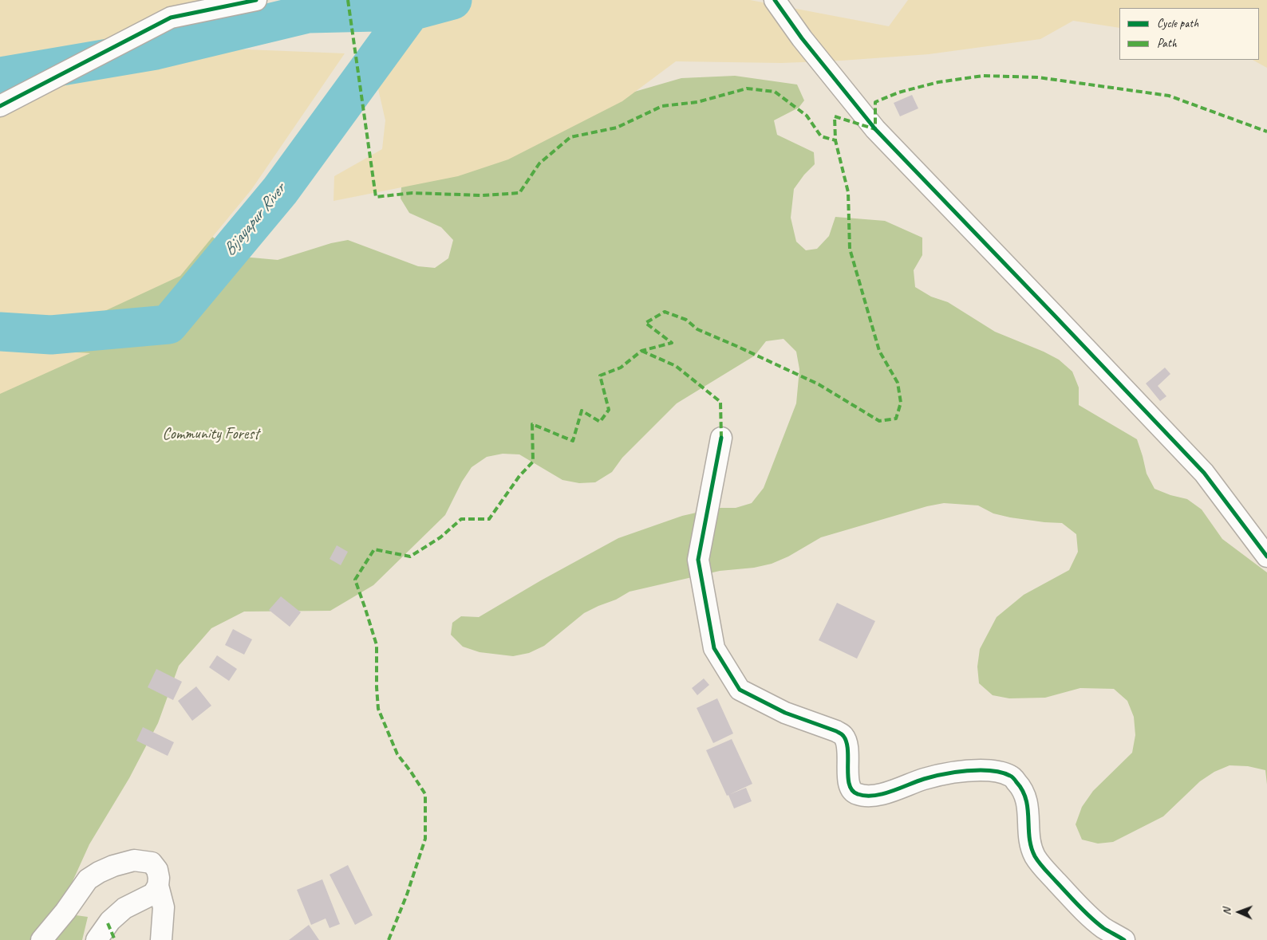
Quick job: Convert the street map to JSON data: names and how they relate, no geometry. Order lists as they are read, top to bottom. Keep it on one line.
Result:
{"water":["Bijayapur River"],"parks":["Community Forest"],"legend":["Cycle path","Path"],"north":"left"}
